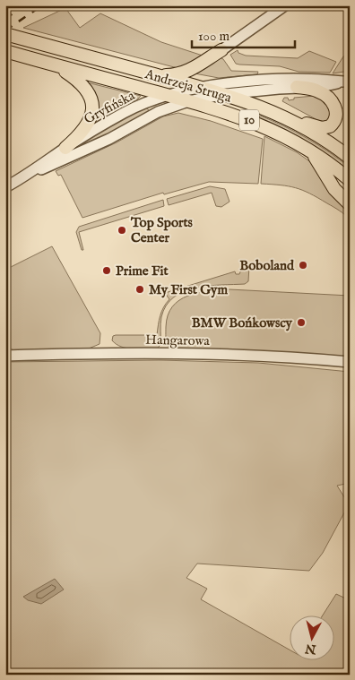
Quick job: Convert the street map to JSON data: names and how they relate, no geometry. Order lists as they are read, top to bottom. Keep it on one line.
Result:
{"streets":{"main road":["Andrzeja Struga","10"],"street":["Gryfińska","Hangarowa"]},"crossings":[["Andrzeja Struga","Gryfińska"]],"places":["Top Sports Center","Boboland","Prime Fit","My First Gym","BMW Bońkowscy"],"scale_bar":"100 m","north":"bottom"}
